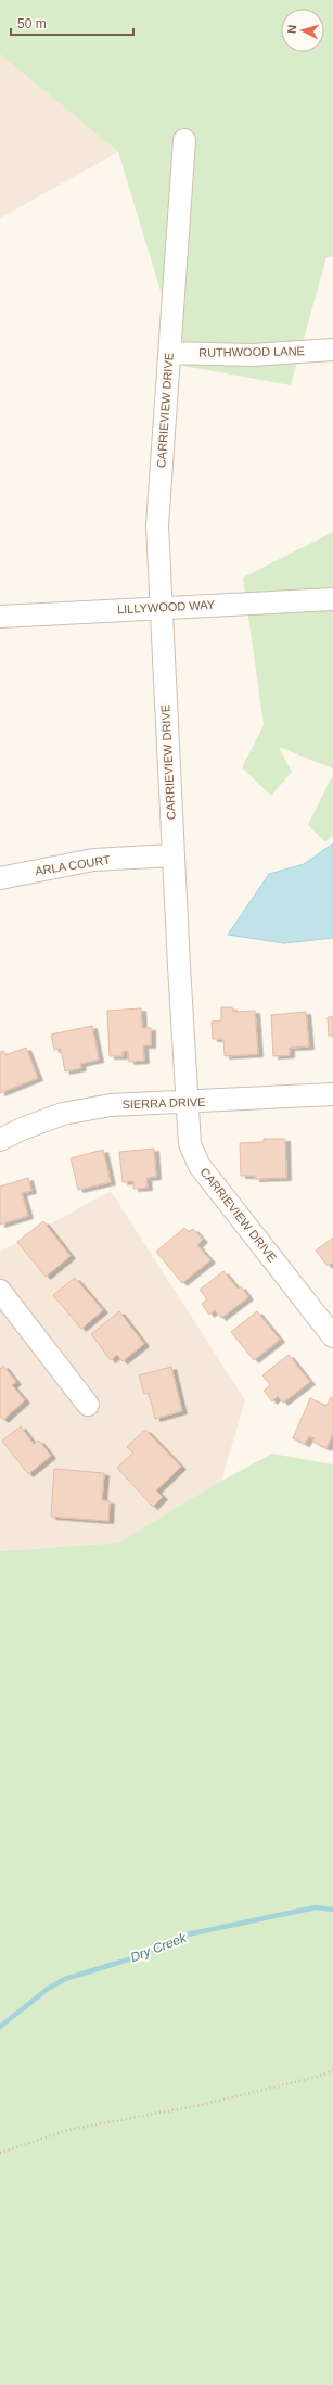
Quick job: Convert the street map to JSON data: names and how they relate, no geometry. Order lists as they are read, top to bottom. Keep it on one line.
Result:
{"streets":{"street":["RUTHWOOD LANE","CARRIEVIEW DRIVE","LILLYWOOD WAY","ARLA COURT","SIERRA DRIVE"]},"crossings":[["RUTHWOOD LANE","CARRIEVIEW DRIVE"],["CARRIEVIEW DRIVE","LILLYWOOD WAY"],["CARRIEVIEW DRIVE","ARLA COURT"],["CARRIEVIEW DRIVE","SIERRA DRIVE"]],"water":["Dry Creek"],"scale_bar":"50 m","north":"left"}
